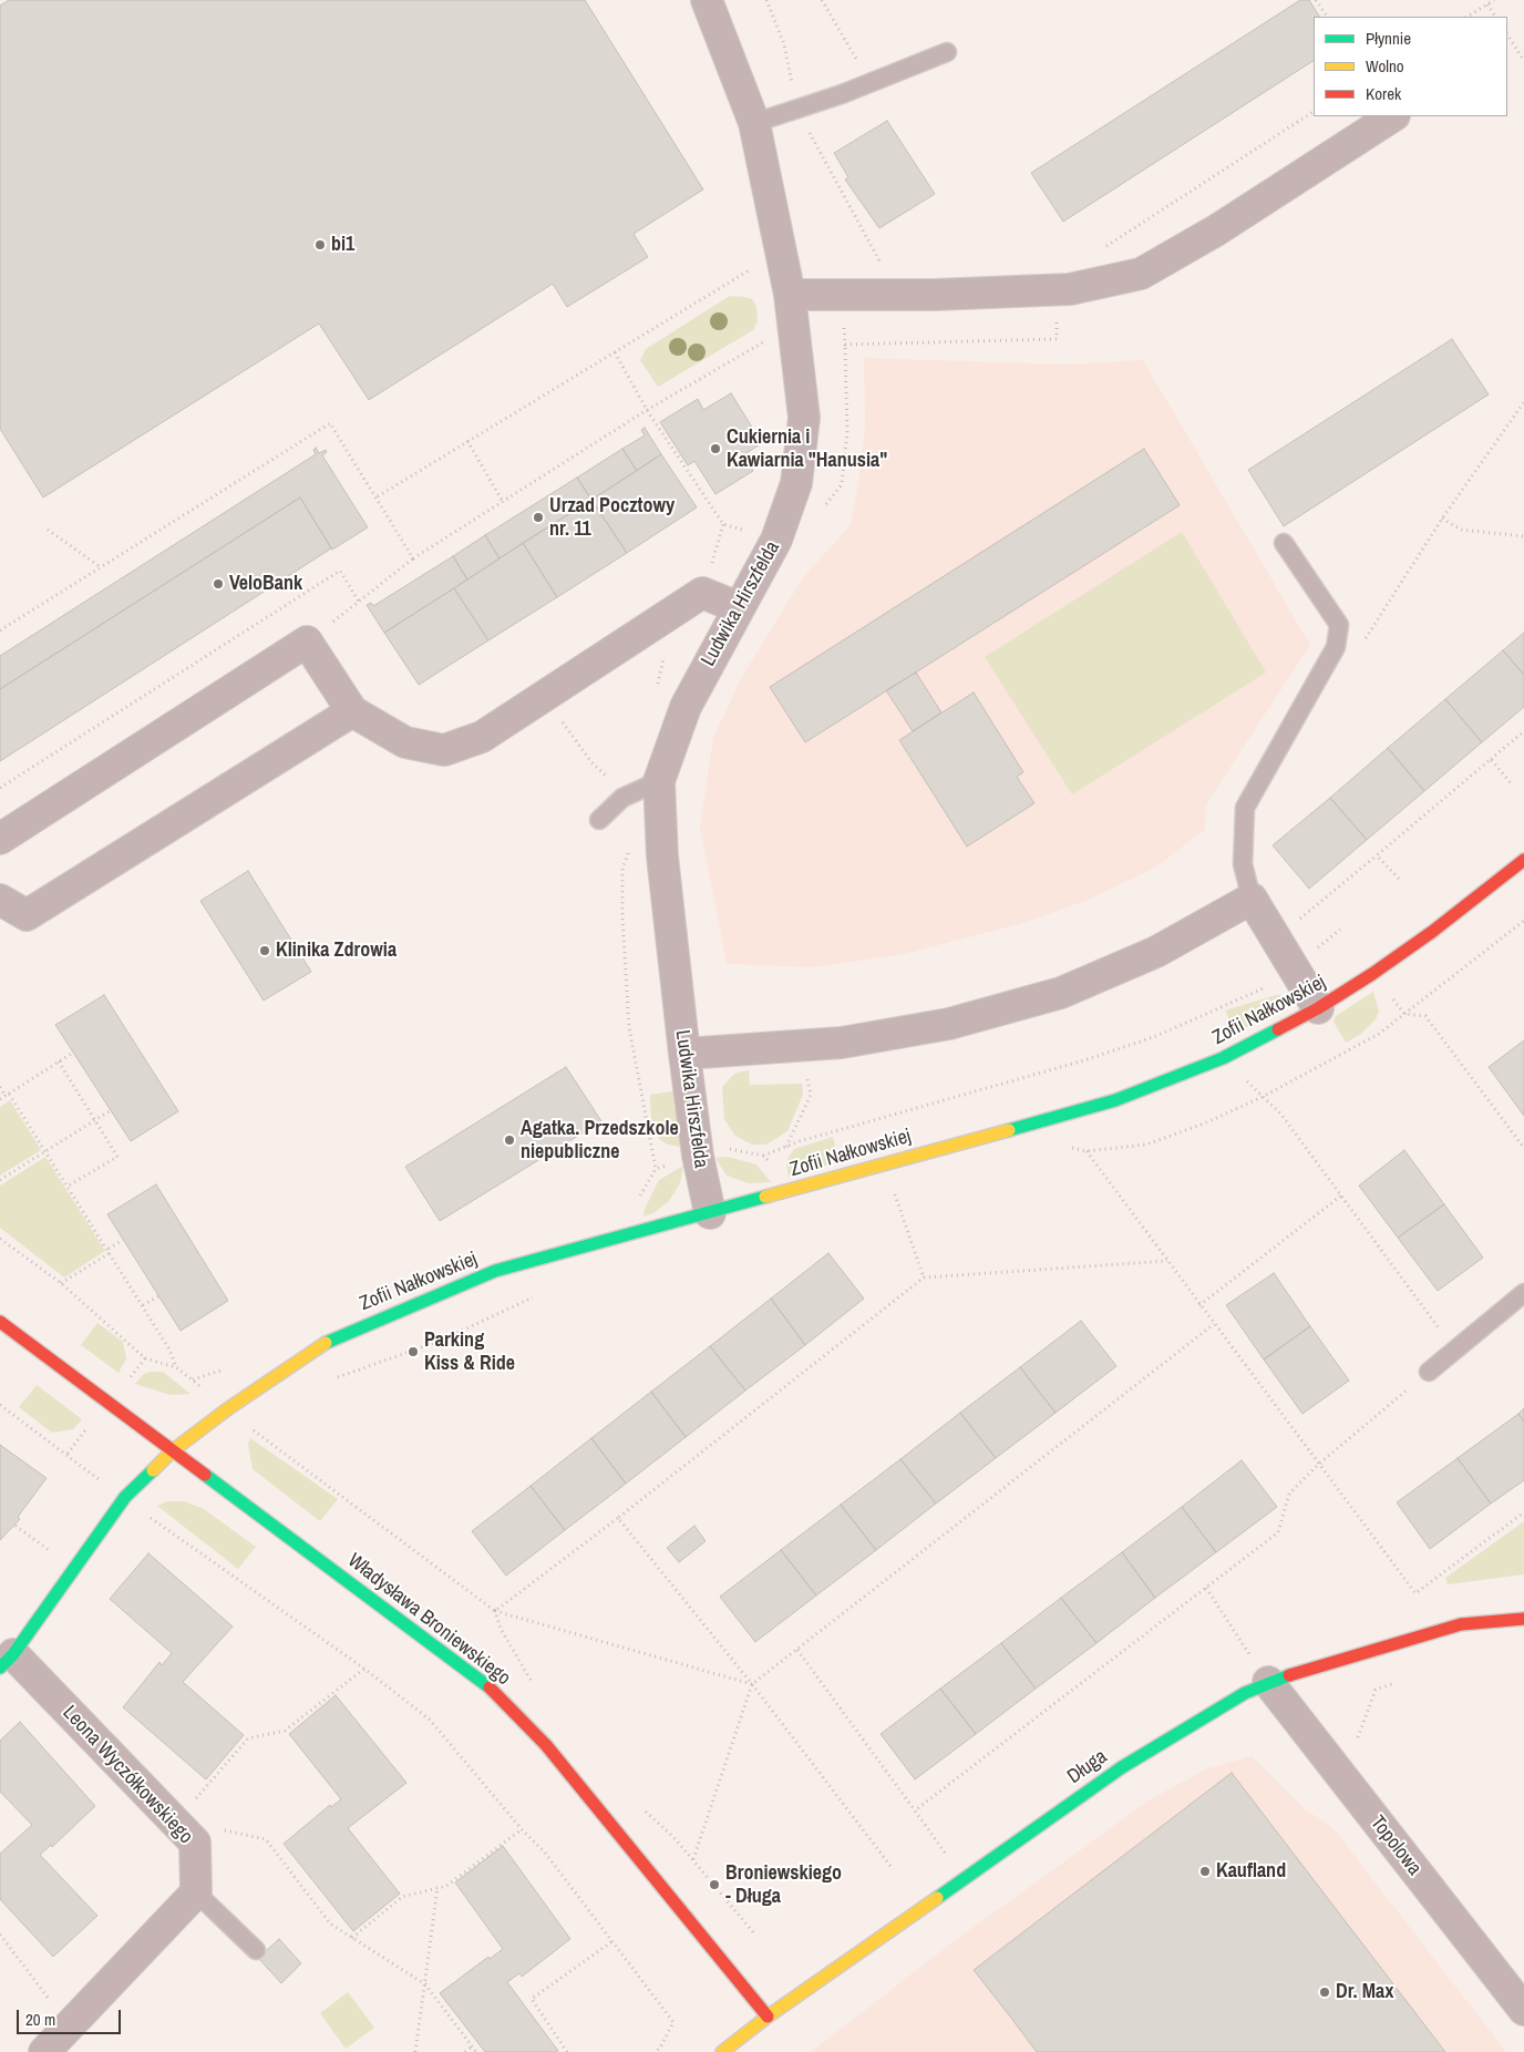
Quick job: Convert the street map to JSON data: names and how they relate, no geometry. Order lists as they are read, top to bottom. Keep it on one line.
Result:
{"streets":{"street":["Ludwika Hirszfelda","Zofii Nałkowskiej","Władysława Broniewskiego","Długa","Leona Wyczółkowskiego","Topolowa"]},"crossings":[["Ludwika Hirszfelda","Zofii Nałkowskiej"],["Zofii Nałkowskiej","Władysława Broniewskiego"],["Zofii Nałkowskiej","Leona Wyczółkowskiego"],["Władysława Broniewskiego","Długa"],["Długa","Topolowa"]],"places":["bi1","Cukiernia i Kawiarnia \"Hanusia\"","Urzad Pocztowy nr. 11","VeloBank","Klinika Zdrowia","Agatka. Przedszkole niepubliczne","Parking Kiss & Ride","Kaufland","Broniewskiego - Długa","Dr. Max"],"legend":["Płynnie","Wolno","Korek"],"scale_bar":"20 m"}
